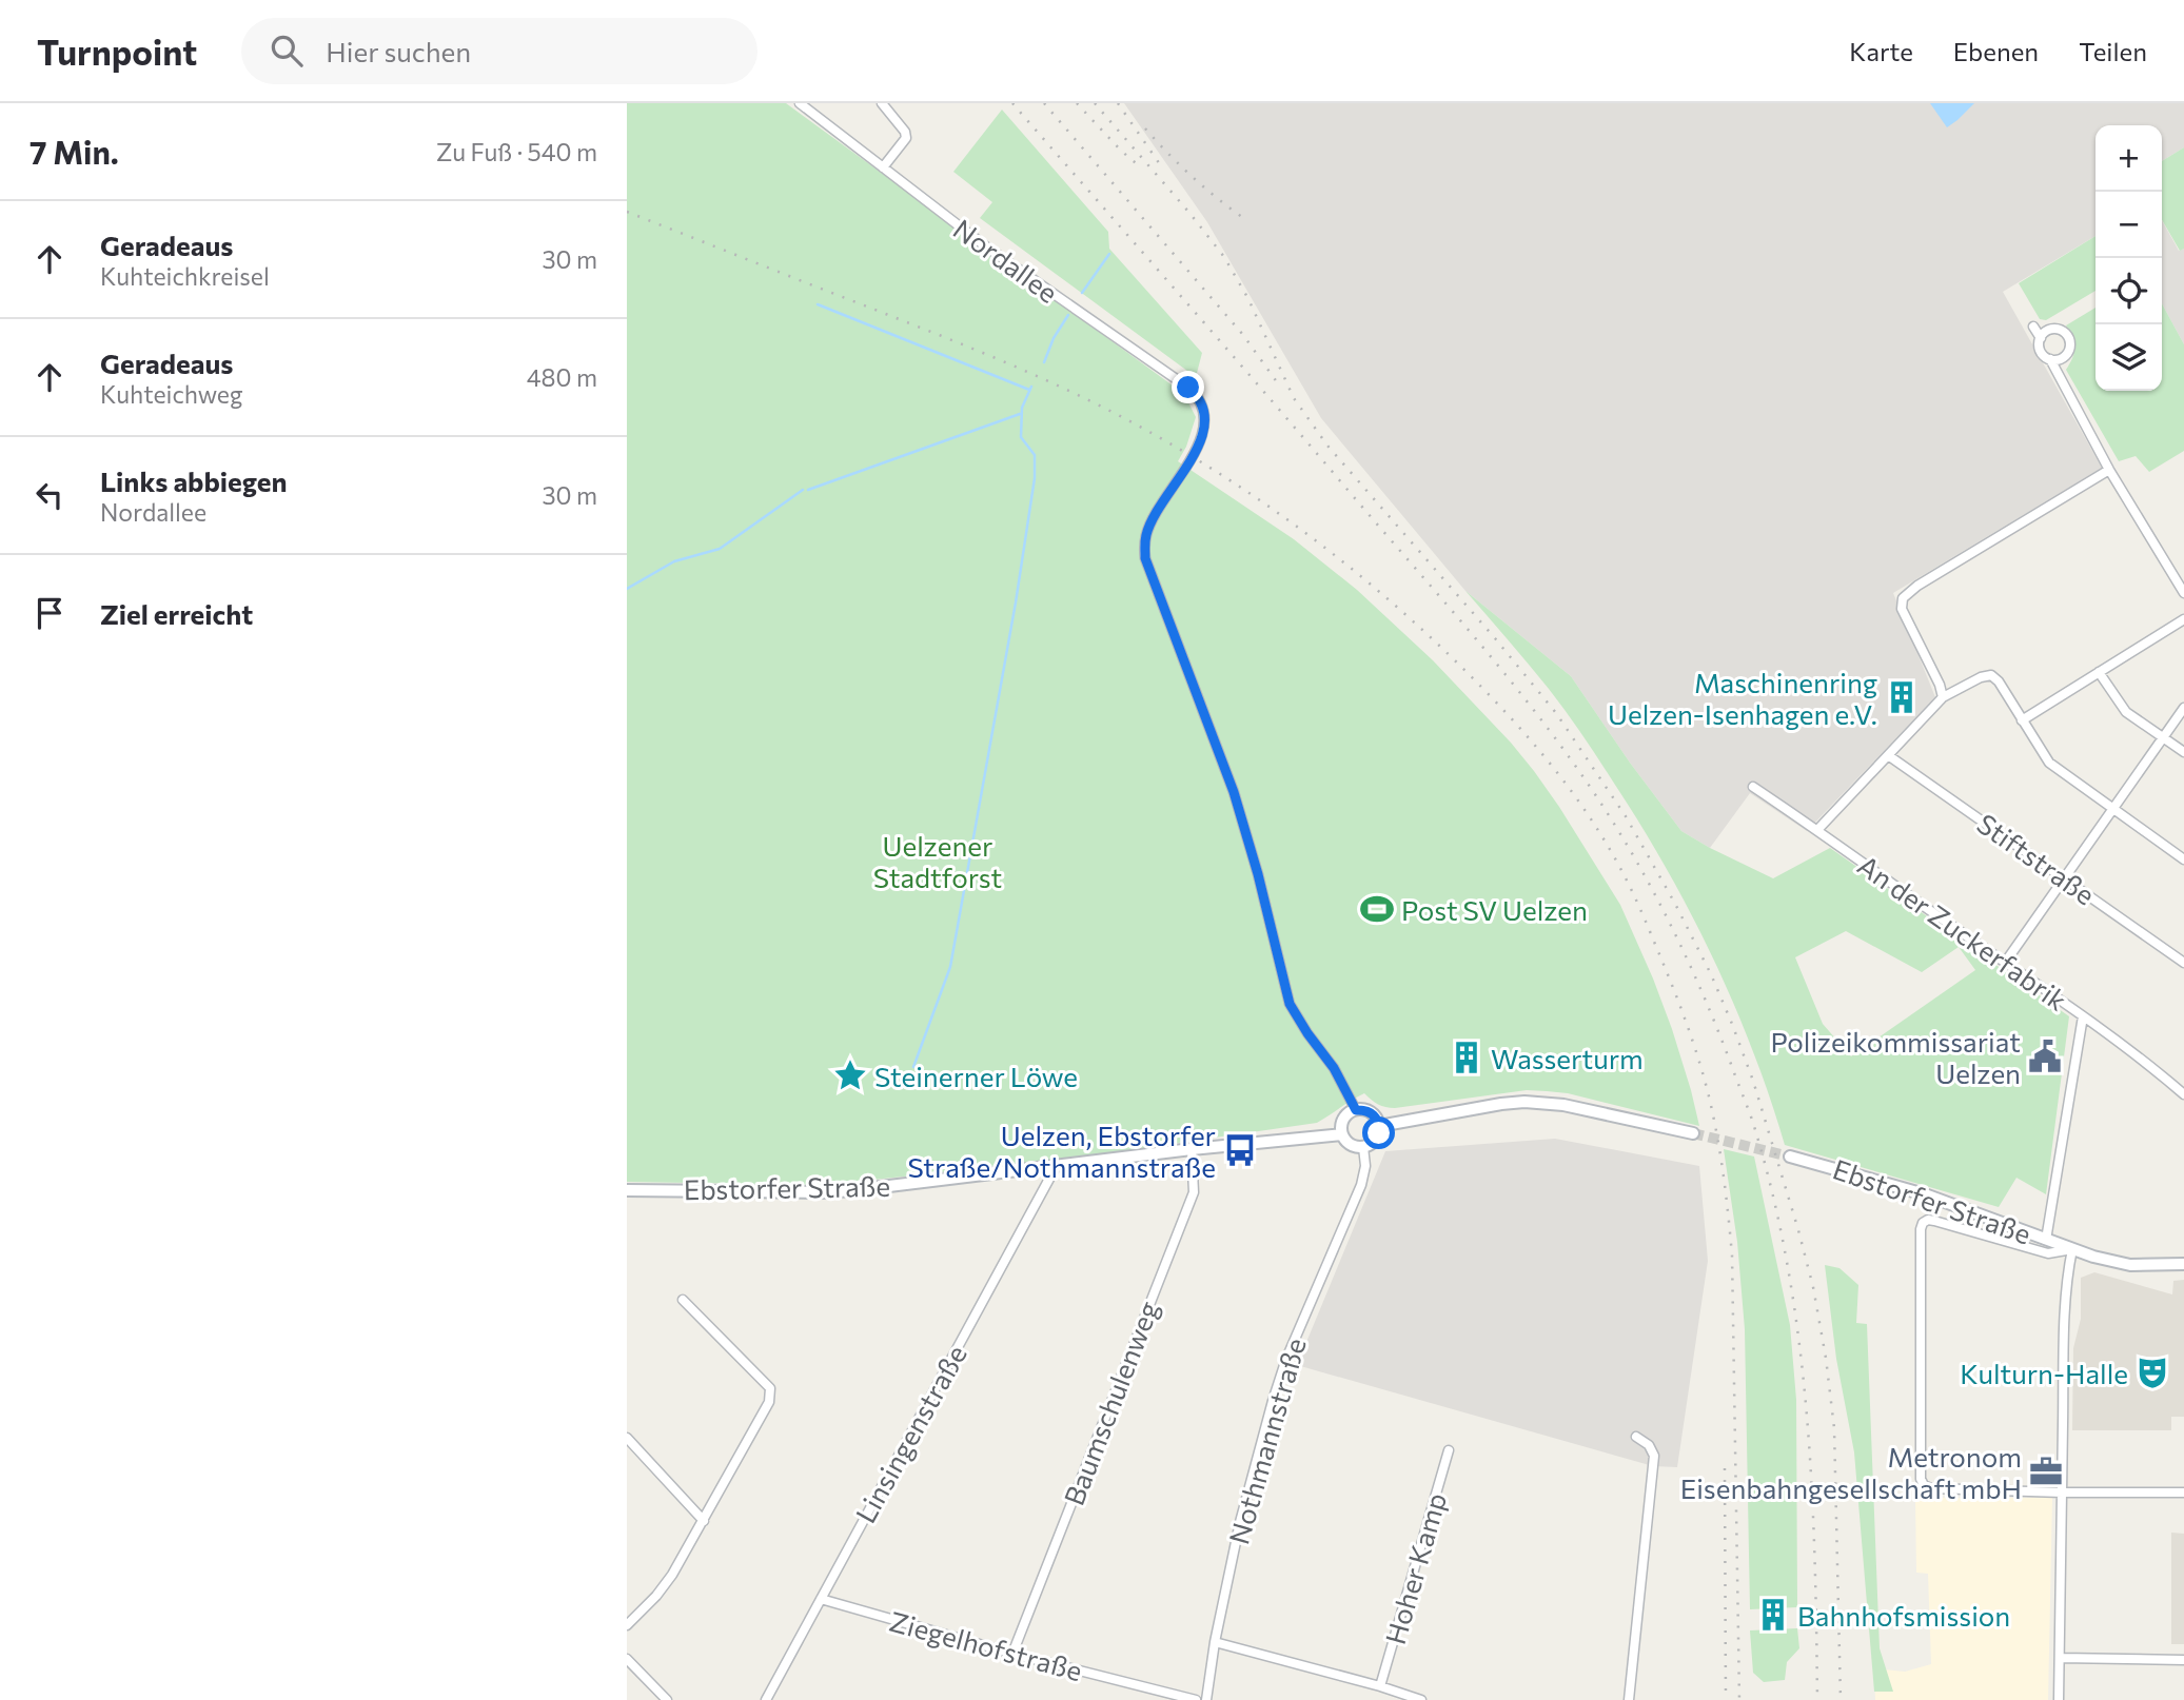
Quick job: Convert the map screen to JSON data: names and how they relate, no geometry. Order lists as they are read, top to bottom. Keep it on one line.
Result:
{"streets":{"main road":["Ebstorfer Straße"],"street":["Nordallee","Stiftstraße","An der Zuckerfabrik","Baumschulenweg","Linsingenstraße","Nothmannstraße","Hoher Kamp","Ziegelhofstraße"]},"crossings":[["Nordallee","Ebstorfer Straße"],["Nordallee","Nothmannstraße"],["Ebstorfer Straße","Baumschulenweg"],["Ebstorfer Straße","Linsingenstraße"],["Ebstorfer Straße","Nothmannstraße"],["Baumschulenweg","Ziegelhofstraße"],["Linsingenstraße","Ziegelhofstraße"]],"parks":["Uelzener Stadtforst"],"places":{"building":["Maschinenring Uelzen-Isenhagen e.V.","Wasserturm","Bahnhofsmission"],"sports":["Post SV Uelzen"],"public building":["Polizeikommissariat Uelzen"],"place":["Steinerner Löwe"],"bus stop":["Uelzen, Ebstorfer Straße/Nothmannstraße"],"theatre":["Kulturn-Halle"],"office":["Metronom Eisenbahngesellschaft mbH"]},"page":{"header":"Turnpoint","search":"Hier suchen","nav":["Karte","Ebenen","Teilen"],"heading":["7 Min.","Zu Fuß · 540 m"],"map_buttons":["+","−"],"list":[["Geradeaus","Kuhteichkreisel","30 m"],["Geradeaus","Kuhteichweg","480 m"],["Links abbiegen","Nordallee","30 m"],"Ziel erreicht"]}}
